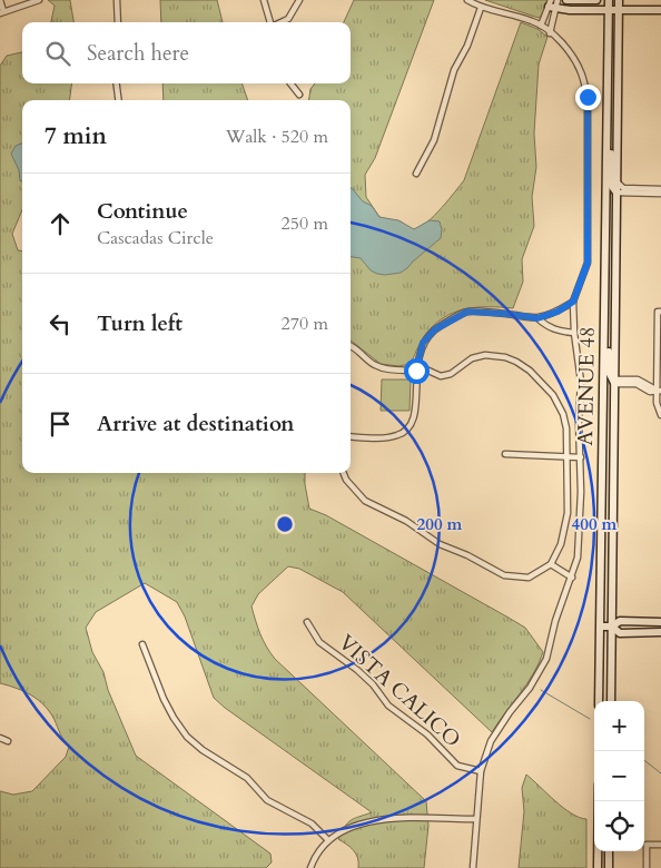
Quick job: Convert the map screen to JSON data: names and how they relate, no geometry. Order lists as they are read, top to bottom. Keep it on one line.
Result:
{"streets":{"main road":["AVENUE 48"],"street":["VISTA CALICO"]},"page":{"search":"Search here","heading":["7 min","Walk · 520 m"],"list":[["Continue","Cascadas Circle","250 m"],["Turn left","270 m"],"Arrive at destination"],"map_buttons":["+","−"]},"rings":["200 m","400 m"]}
